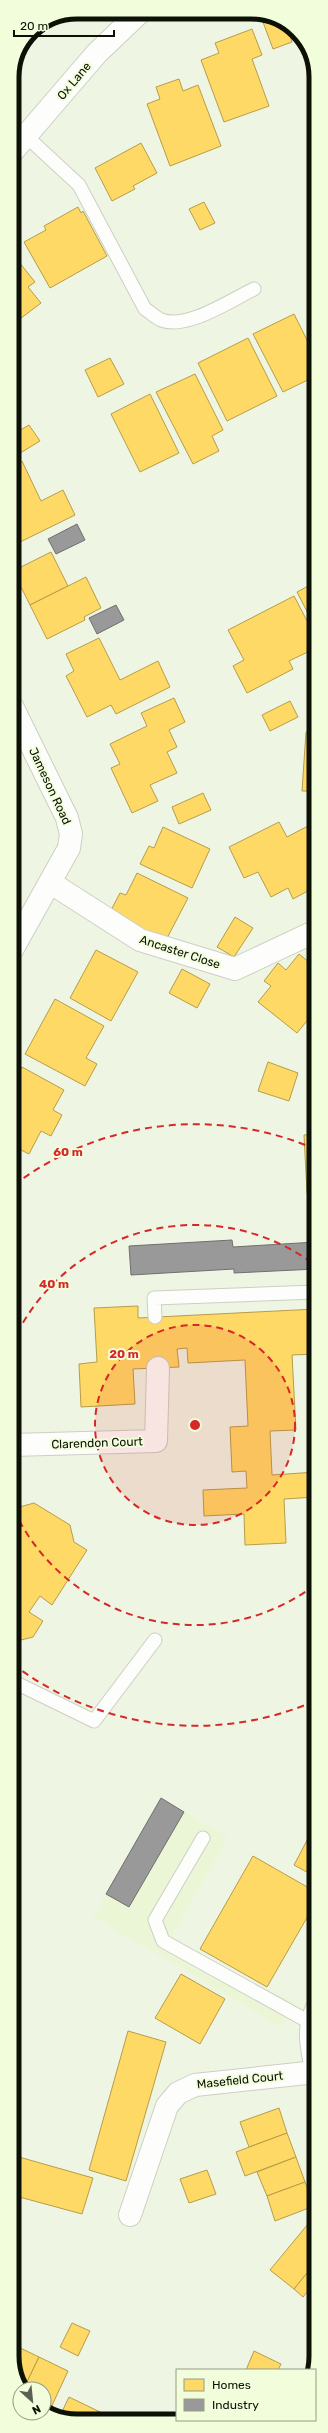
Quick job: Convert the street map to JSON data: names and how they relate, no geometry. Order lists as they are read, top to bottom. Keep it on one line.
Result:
{"streets":{"street":["Ox Lane","Jameson Road","Ancaster Close","Clarendon Court","Masefield Court"]},"crossings":[["Jameson Road","Ancaster Close"]],"legend":["Homes","Industry"],"scale_bar":"20 m","north":"bottom right","rings":["60 m","40 m","20 m"]}
